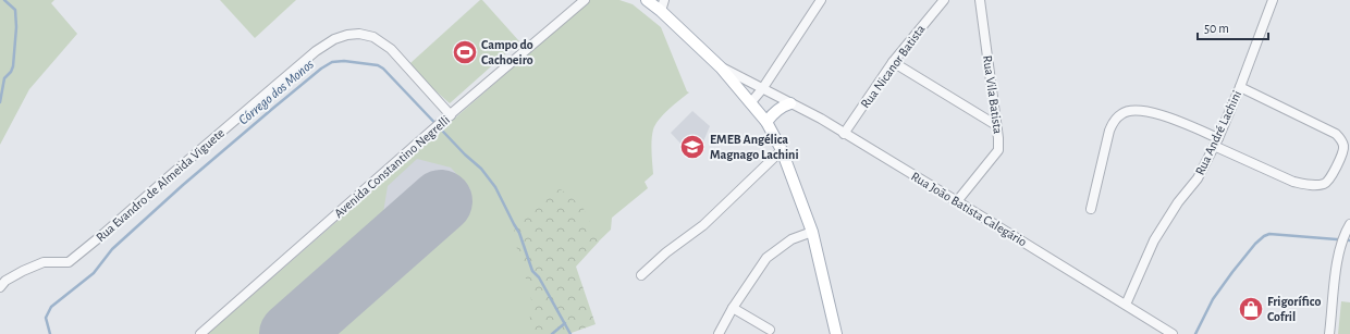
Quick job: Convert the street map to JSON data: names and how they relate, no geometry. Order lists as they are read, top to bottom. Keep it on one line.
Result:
{"streets":{"street":["Rua Nicanor Batista","Rua Vila Batista","Rua André Lachini","Avenida Constantino Negrelli","Rua Evandro de Almeida Viguete","Rua João Batista Calegário"]},"crossings":[["Rua Nicanor Batista","Rua João Batista Calegário"],["Rua Vila Batista","Rua João Batista Calegário"],["Rua André Lachini","Rua João Batista Calegário"],["Avenida Constantino Negrelli","Rua Evandro de Almeida Viguete"]],"water":["Córrego dos Monos"],"places":{"sports":["Campo do Cachoeiro"],"school or university":["EMEB Angélica Magnago Lachini"],"shop":["Frigorífico Cofril"]},"scale_bar":"50 m"}
